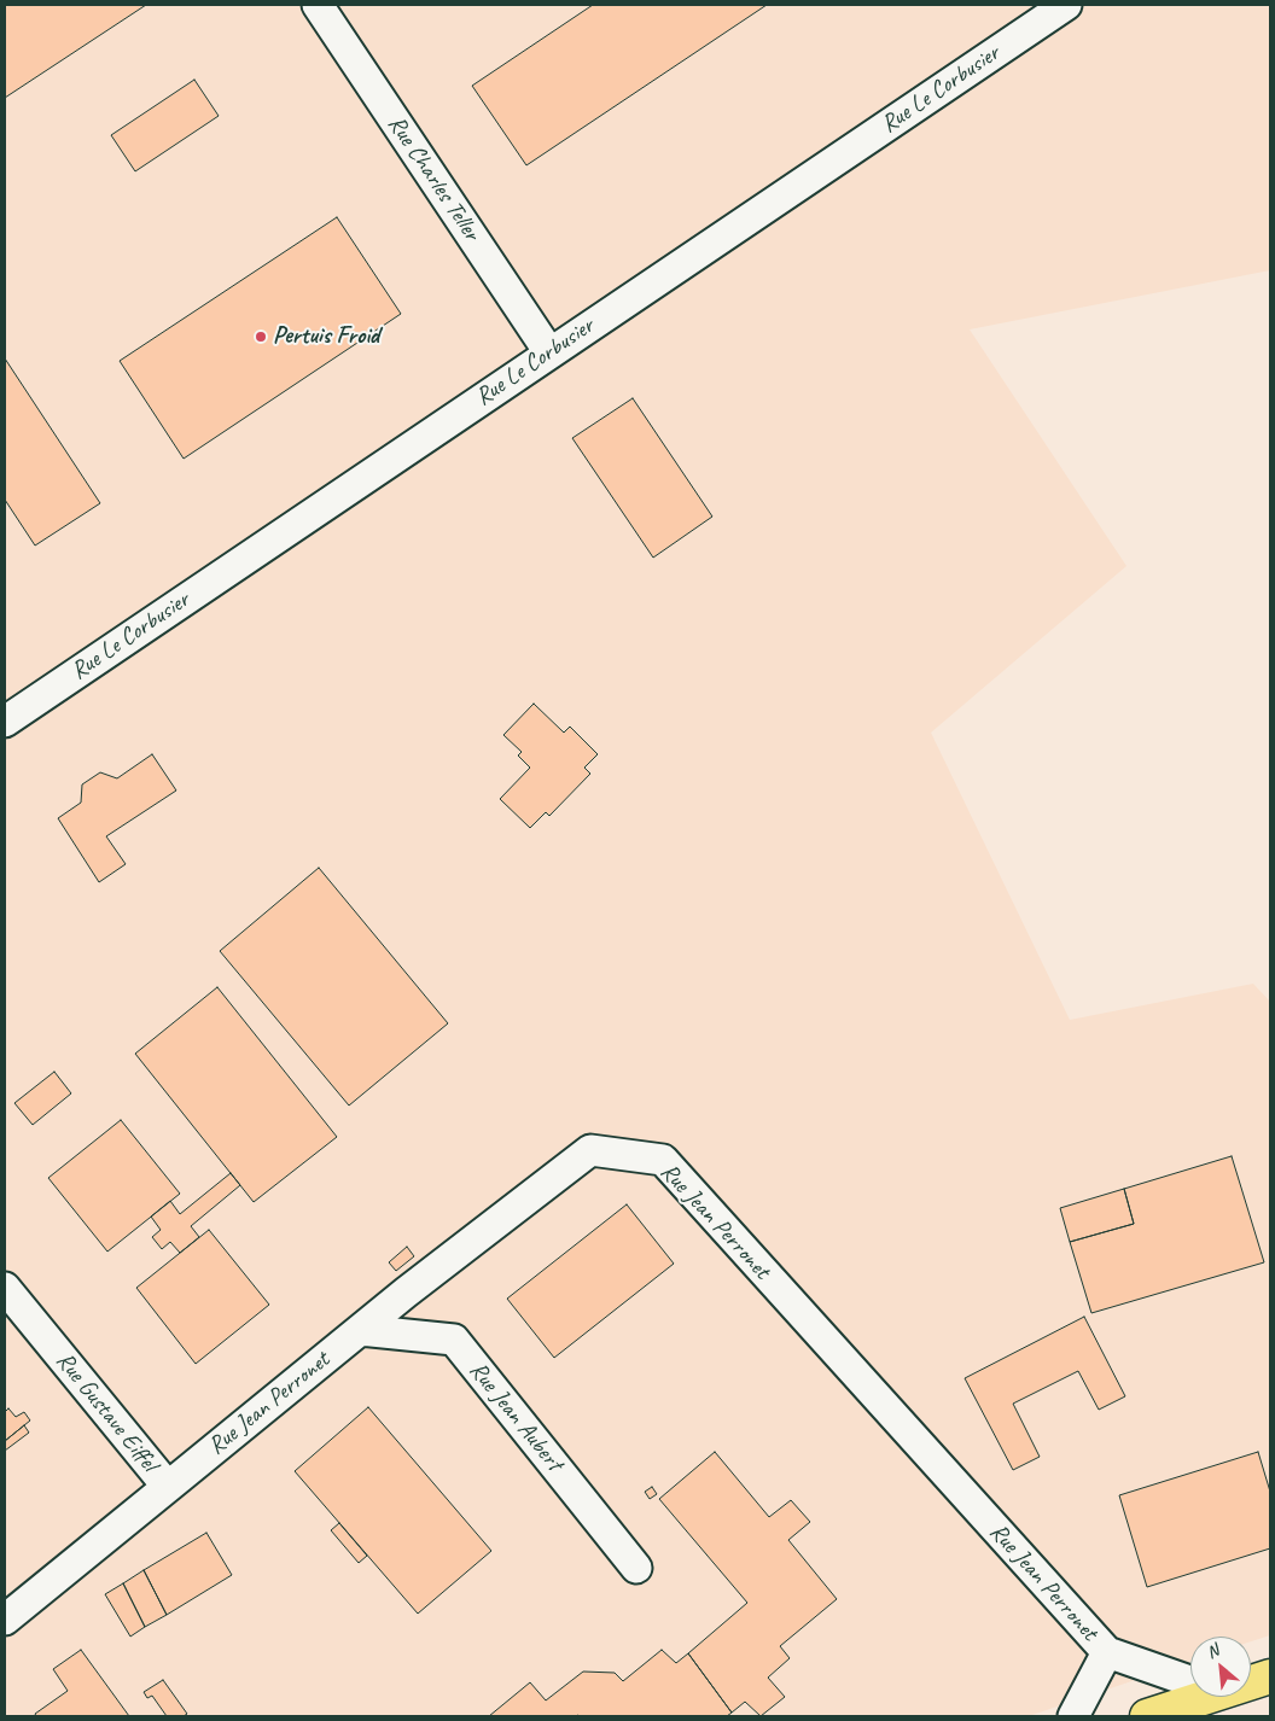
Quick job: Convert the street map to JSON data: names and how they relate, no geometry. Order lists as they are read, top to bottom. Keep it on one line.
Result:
{"streets":{"street":["Rue Le Corbusier","Rue Charles Teller","Rue Jean Perronet","Rue Gustave Eiffel","Rue Jean Aubert"]},"crossings":[["Rue Le Corbusier","Rue Charles Teller"],["Rue Jean Perronet","Rue Gustave Eiffel"],["Rue Jean Perronet","Rue Jean Aubert"]],"places":["Pertuis Froid"],"north":"top left"}
